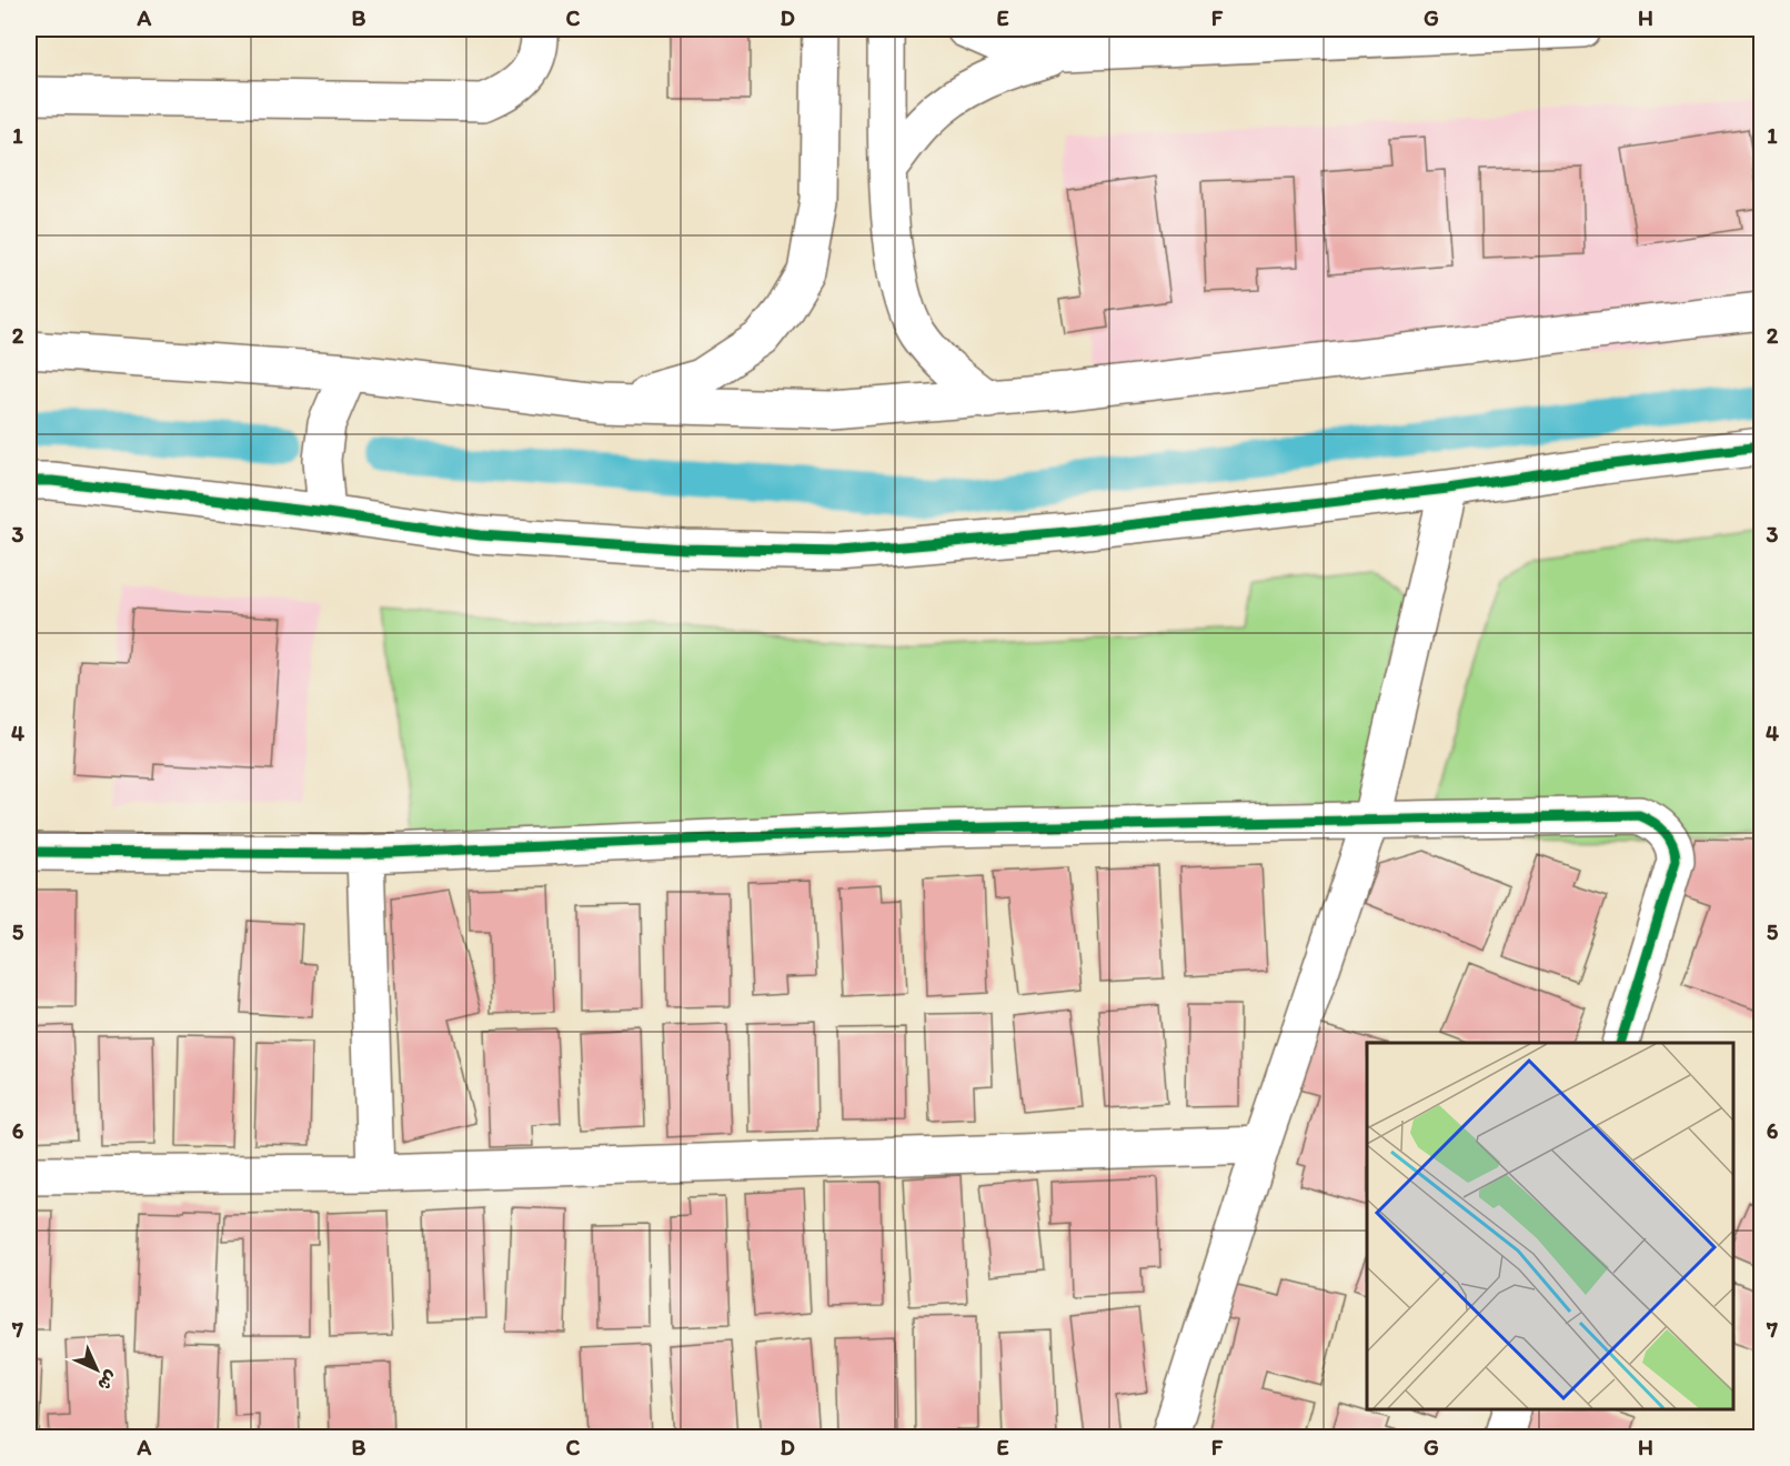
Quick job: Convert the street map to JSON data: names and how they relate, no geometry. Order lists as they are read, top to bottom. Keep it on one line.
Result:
{"north":"bottom right","grid":{"columns":["A","B","C","D","E","F","G","H"],"rows":["1","2","3","4","5","6","7"]}}
